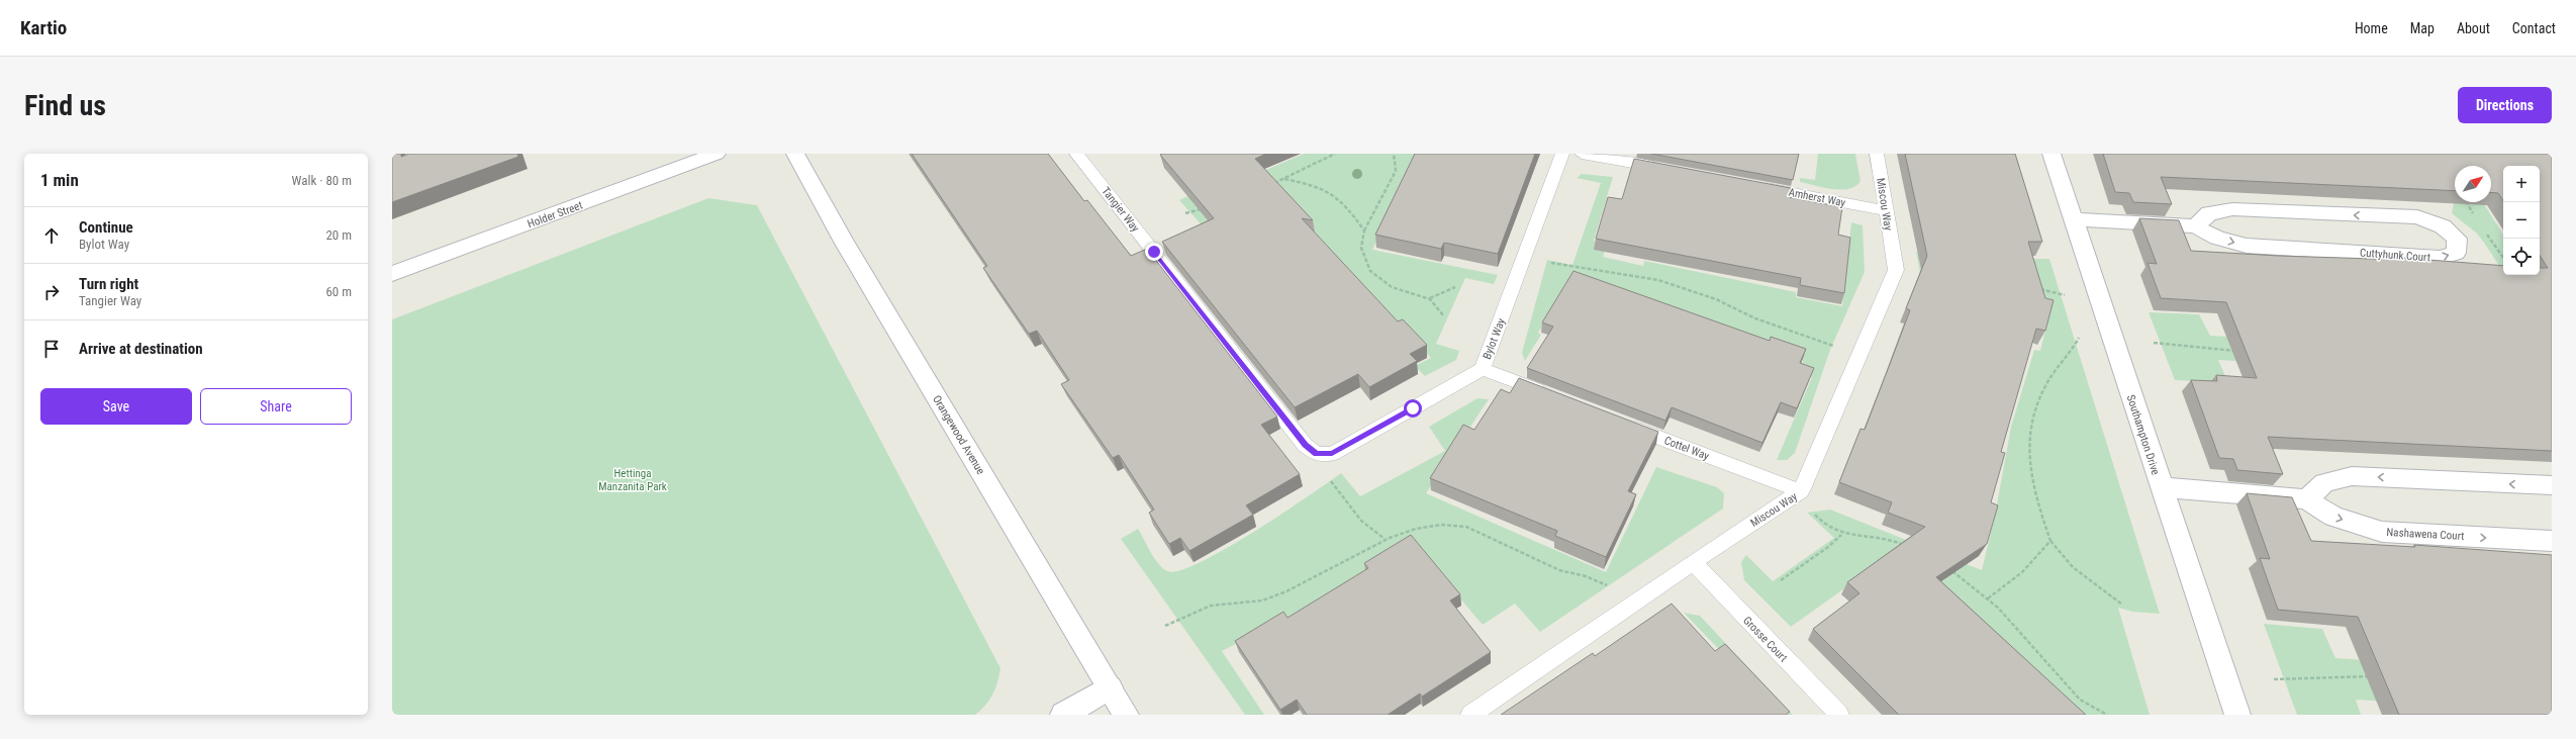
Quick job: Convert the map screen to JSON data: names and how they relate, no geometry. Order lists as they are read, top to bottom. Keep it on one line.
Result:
{"streets":{"street":["Holder Street","Cuttyhunk Court","Orangewood Avenue","Southampton Drive","Nashawena Court"],"lane":["Amherst Way","Miscou Way","Tangier Way","Bylot Way","Cottel Way","Grosse Court"]},"crossings":[["Amherst Way","Miscou Way"],["Miscou Way","Cottel Way"],["Miscou Way","Grosse Court"],["Tangier Way","Bylot Way"],["Cuttyhunk Court","Southampton Drive"],["Southampton Drive","Nashawena Court"]],"parks":["Hettinga Manzanita Park"],"north":"top right","page":{"header":"Kartio","nav":["Home","Map","About","Contact"],"buttons":["Directions",["Save","Share"]],"title":"Find us","heading":["1 min","Walk · 80 m"],"map_buttons":["+","−"],"list":[["Continue","Bylot Way","20 m"],["Turn right","Tangier Way","60 m"],"Arrive at destination"]}}
